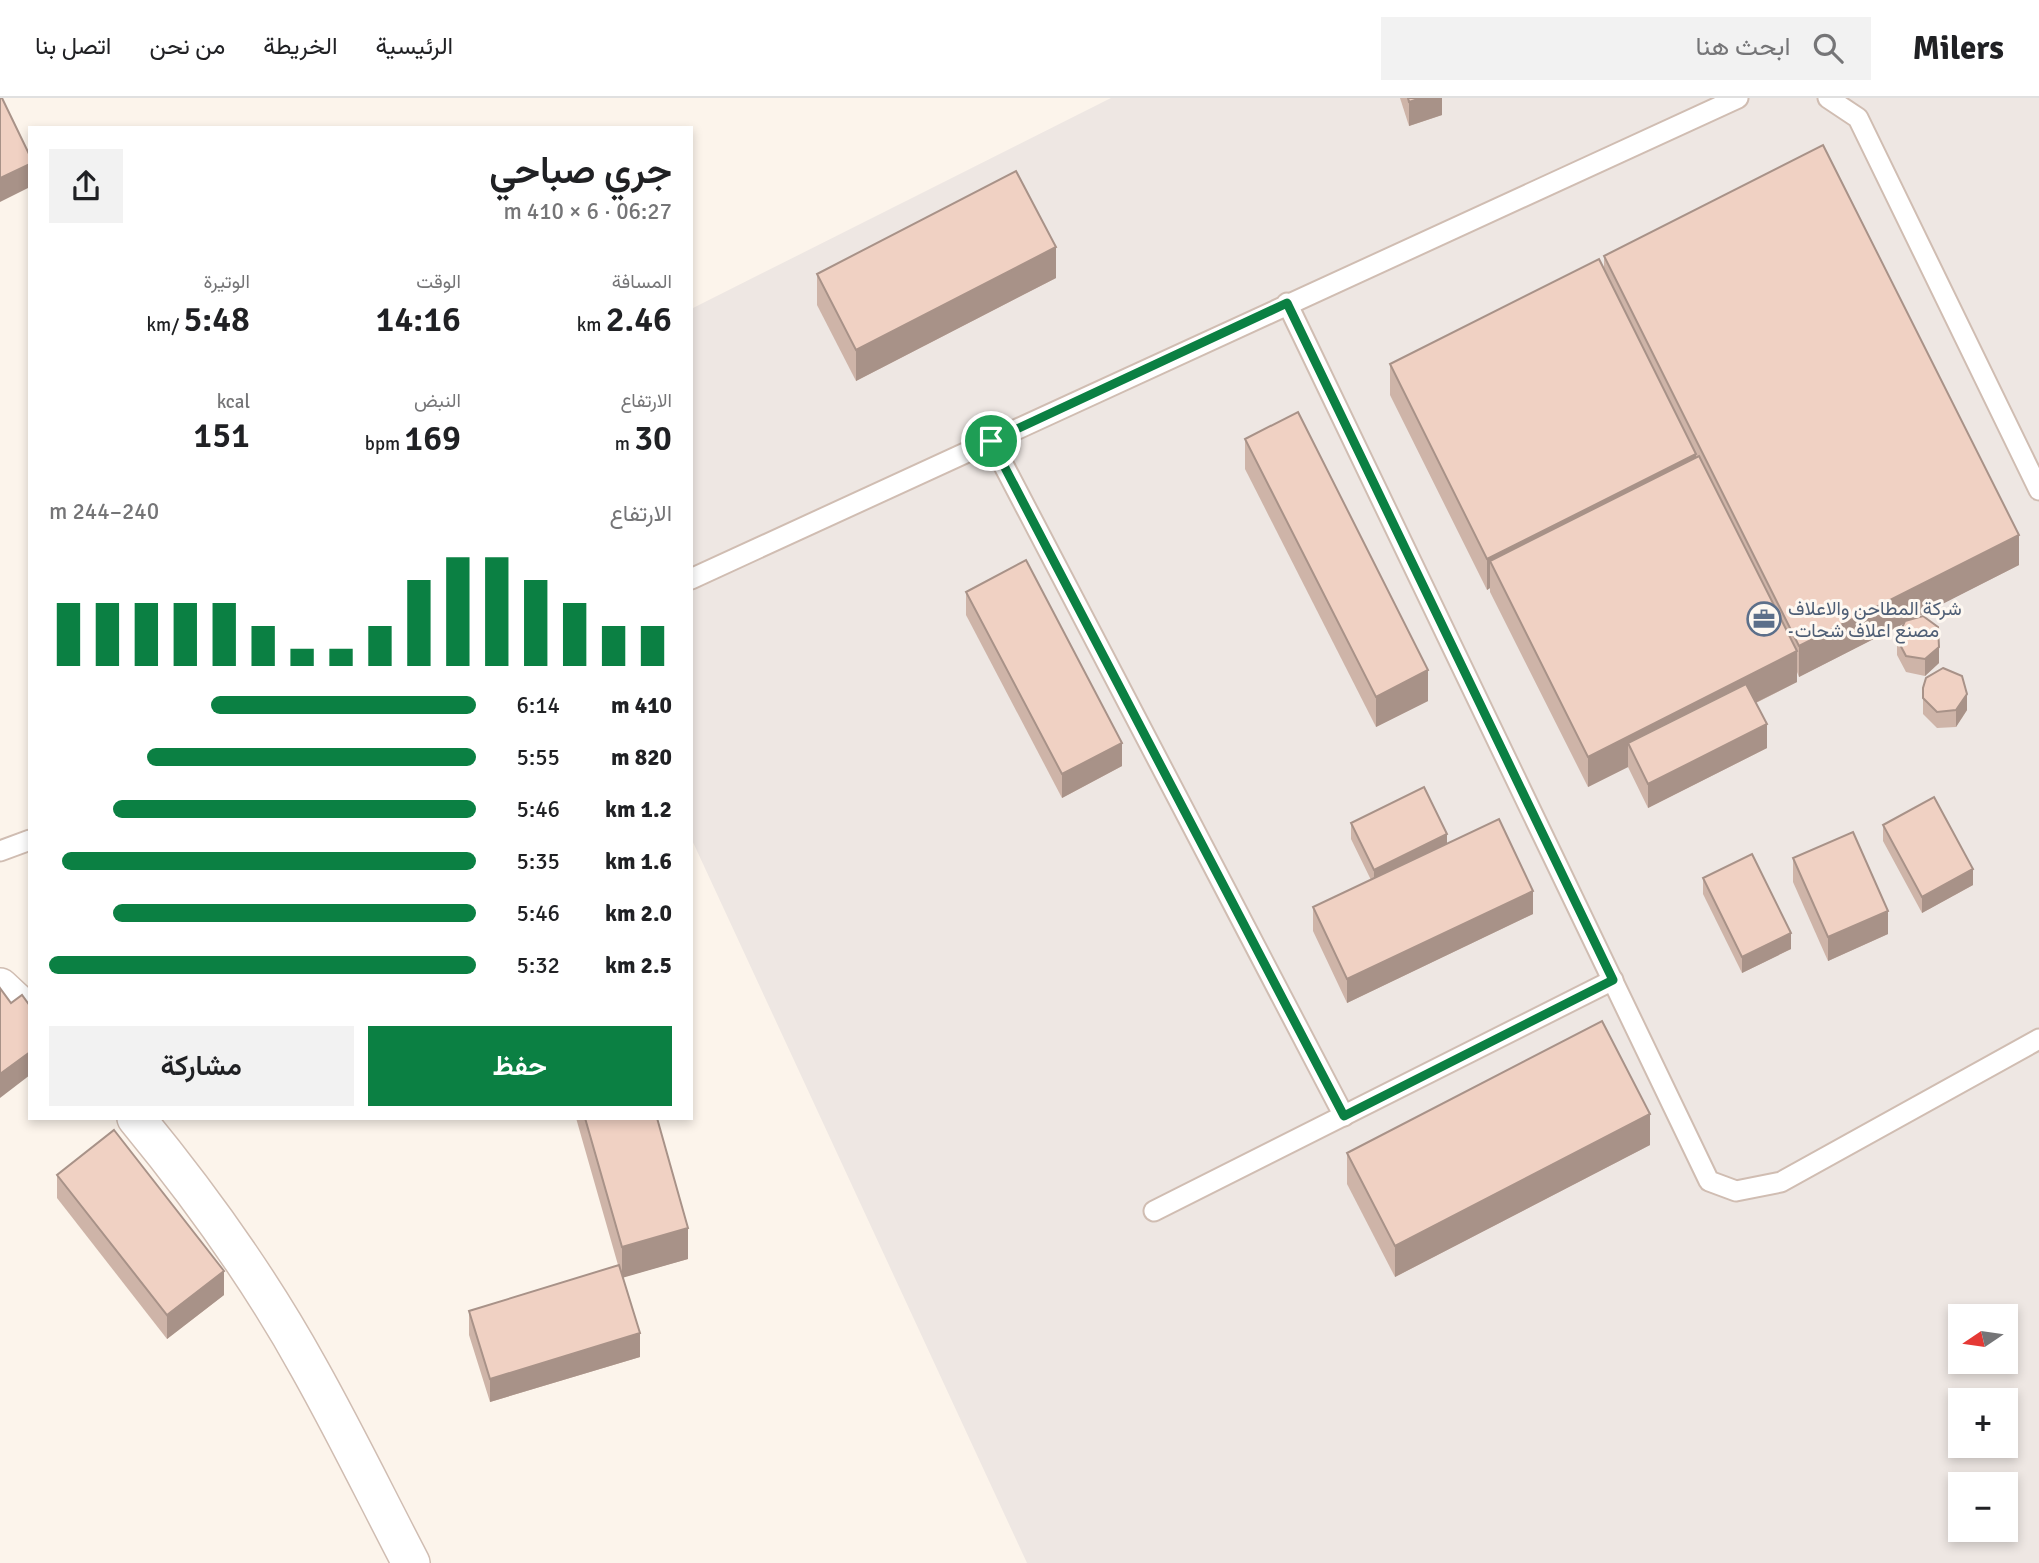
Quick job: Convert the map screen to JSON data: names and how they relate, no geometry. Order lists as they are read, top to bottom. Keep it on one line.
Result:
{"places":{"office":["شركة المطاحن والاعلاف -مصنع اعلاف شحات"]},"north":"left","page":{"header":"Milers","search":"ابحث هنا","nav":["الرئيسية","الخريطة","من نحن","اتصل بنا"],"heading":["جري صباحي","06:27 · 6 × 410 m"],"stats":[["المسافة","2.46 km"],["الوقت","14:16"],["الوتيرة","5:48 /km"],["الارتفاع","30 m"],["النبض","169 bpm"],["kcal","151"]],"chart":["الارتفاع","240–244 m"],"list":[{"name":"410 m","note":"6:14"},{"name":"820 m","note":"5:55"},{"name":"1.2 km","note":"5:46"},{"name":"1.6 km","note":"5:35"},{"name":"2.0 km","note":"5:46"},{"name":"2.5 km","note":"5:32"}],"buttons":["حفظ","مشاركة"],"map_buttons":["+","−"]}}
